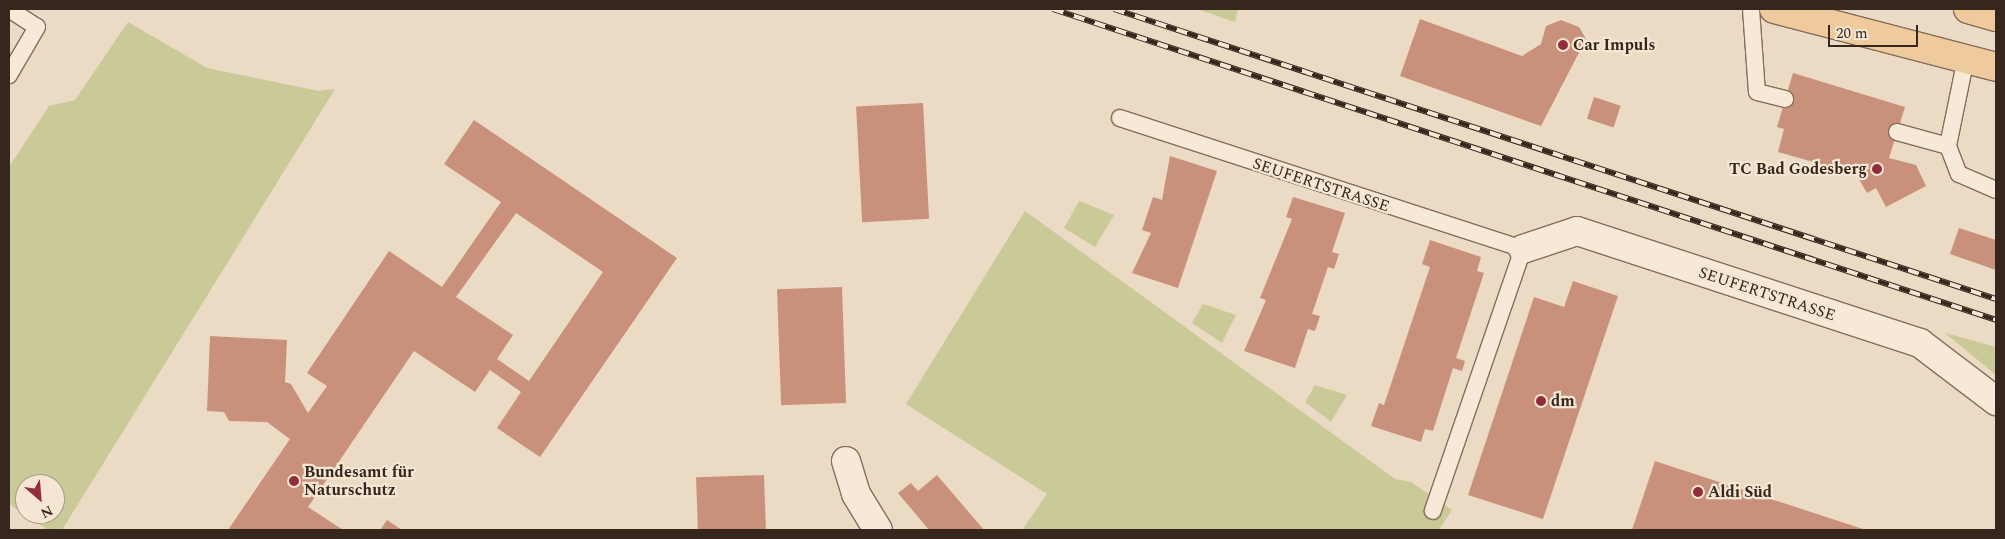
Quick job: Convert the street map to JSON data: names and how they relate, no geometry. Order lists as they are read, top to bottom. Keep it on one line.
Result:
{"streets":{"street":["SEUFERTSTRASSE"]},"places":["Car Impuls","TC Bad Godesberg","dm","Bundesamt für Naturschutz","Aldi Süd"],"scale_bar":"20 m","north":"bottom right"}
